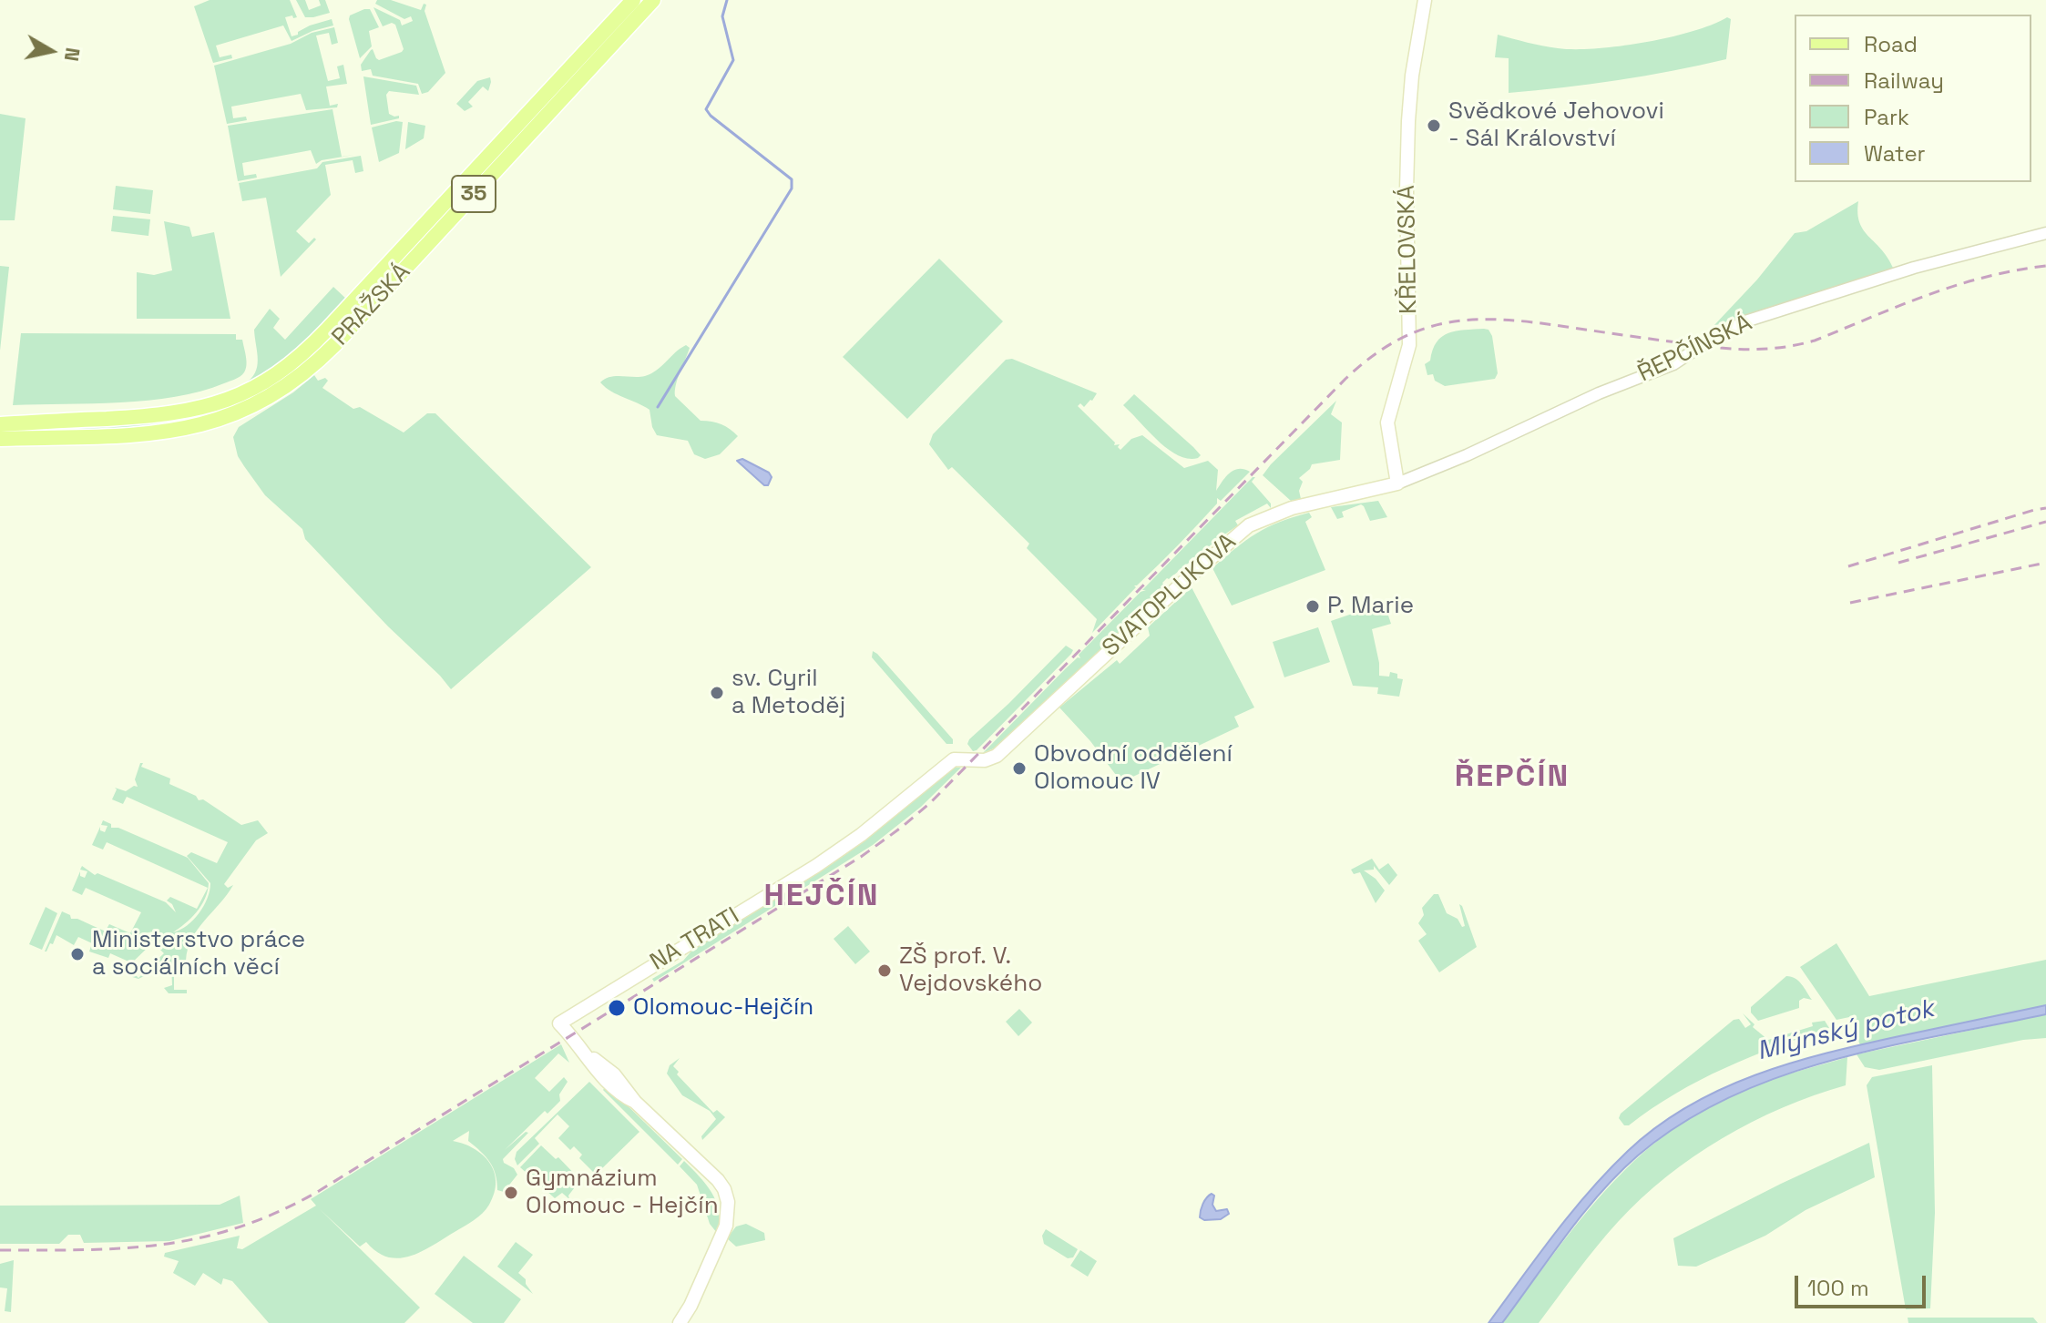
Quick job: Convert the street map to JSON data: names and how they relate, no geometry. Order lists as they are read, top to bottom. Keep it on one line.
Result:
{"streets":{"main road":["35","KŘELOVSKÁ","PRAŽSKÁ","SVATOPLUKOVA","NA TRATI"],"street":["ŘEPČÍNSKÁ"]},"crossings":[["KŘELOVSKÁ","ŘEPČÍNSKÁ"],["KŘELOVSKÁ","SVATOPLUKOVA"],["ŘEPČÍNSKÁ","SVATOPLUKOVA"],["SVATOPLUKOVA","NA TRATI"]],"districts":["ŘEPČÍN","HEJČÍN"],"water":["Mlýnský potok"],"places":["Svědkové Jehovovi - Sál Království","P. Marie","sv. Cyril a Metoděj","Obvodní oddělení Olomouc IV","Ministerstvo práce a sociálních věcí","ZŠ prof. V. Vejdovského","Olomouc-Hejčín","Gymnázium Olomouc - Hejčín"],"legend":["Road","Railway","Park","Water"],"scale_bar":"100 m","north":"right"}
